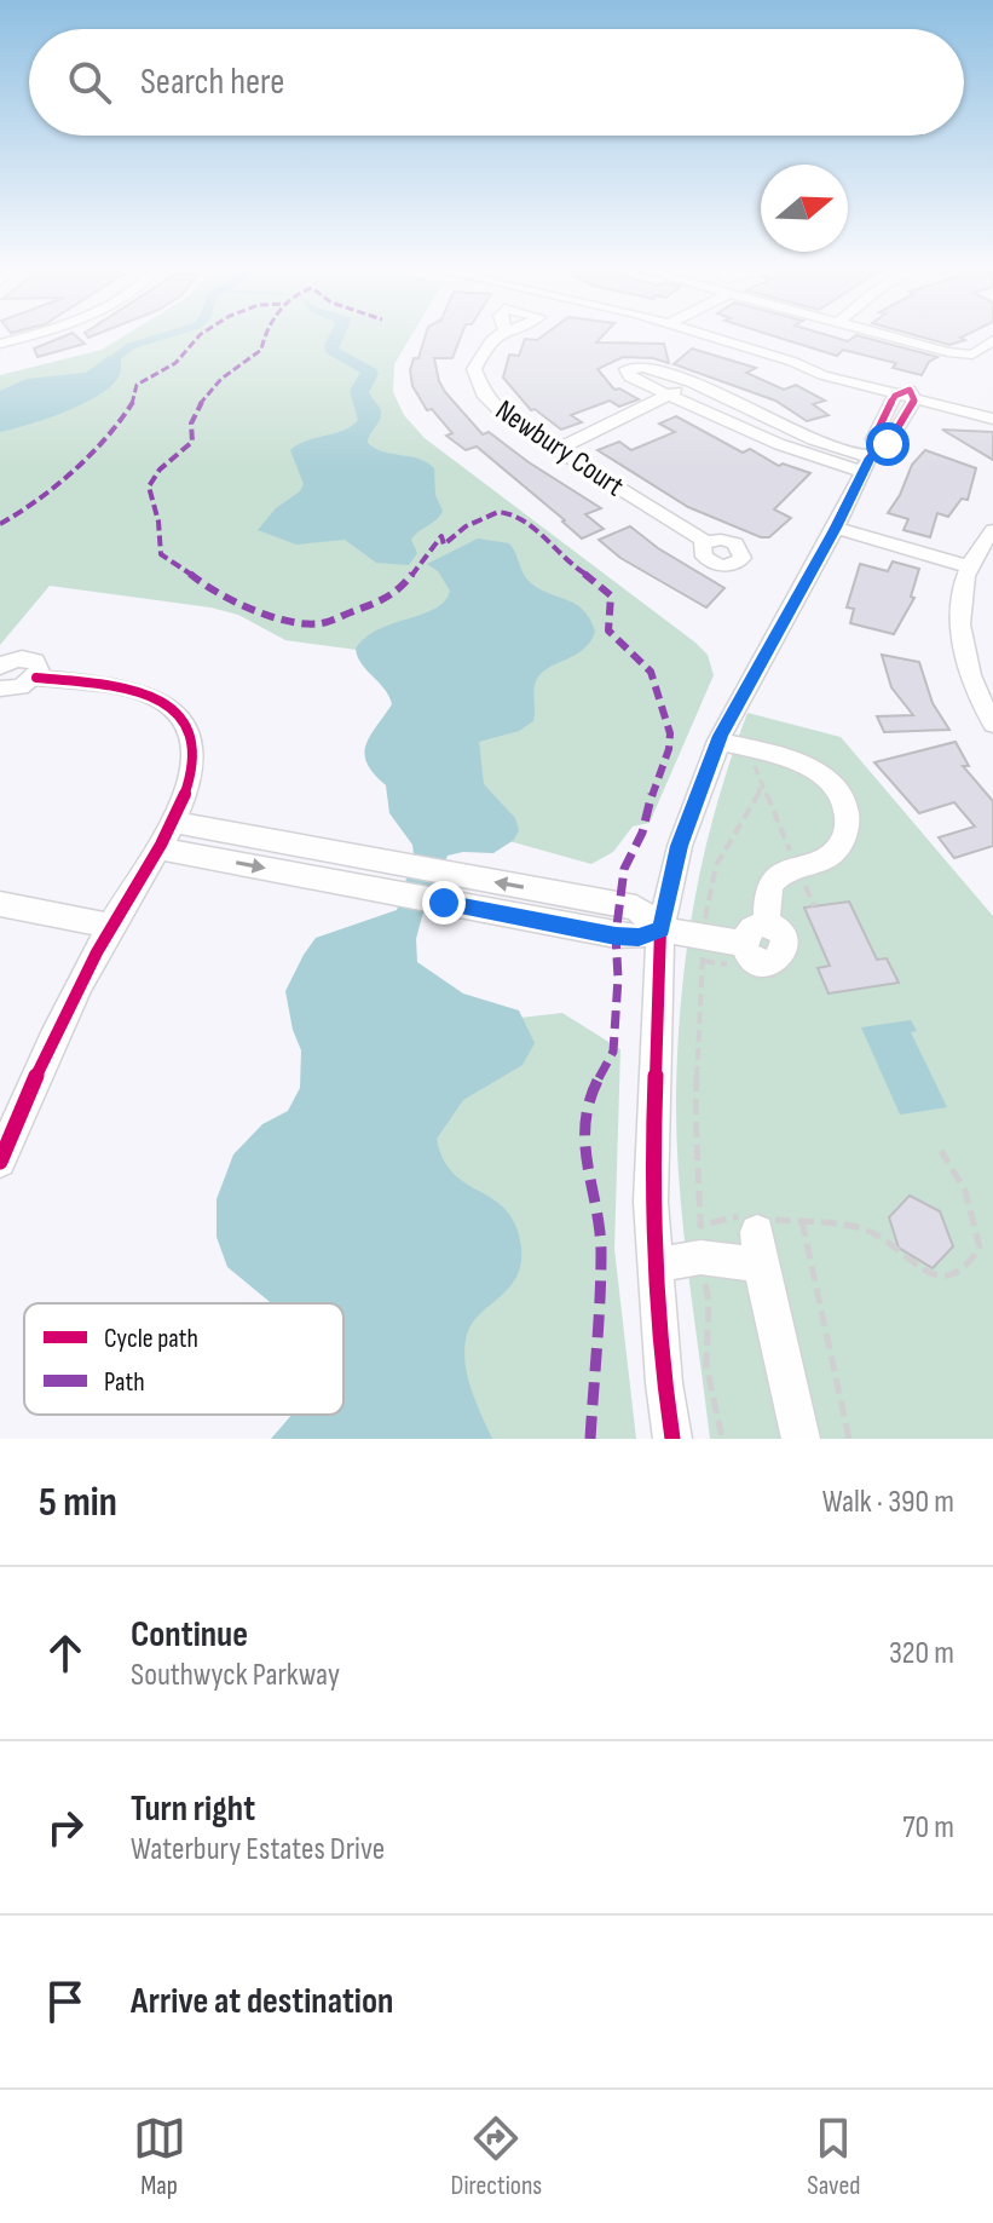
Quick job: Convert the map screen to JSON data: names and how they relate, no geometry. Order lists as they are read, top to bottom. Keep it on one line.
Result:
{"streets":{"street":["Newbury Court"]},"legend":["Cycle path","Path"],"north":"right","page":{"search":"Search here","heading":["5 min","Walk · 390 m"],"list":[["Continue","Southwyck Parkway","320 m"],["Turn right","Waterbury Estates Drive","70 m"],"Arrive at destination"],"nav":["Map","Directions","Saved"]}}
